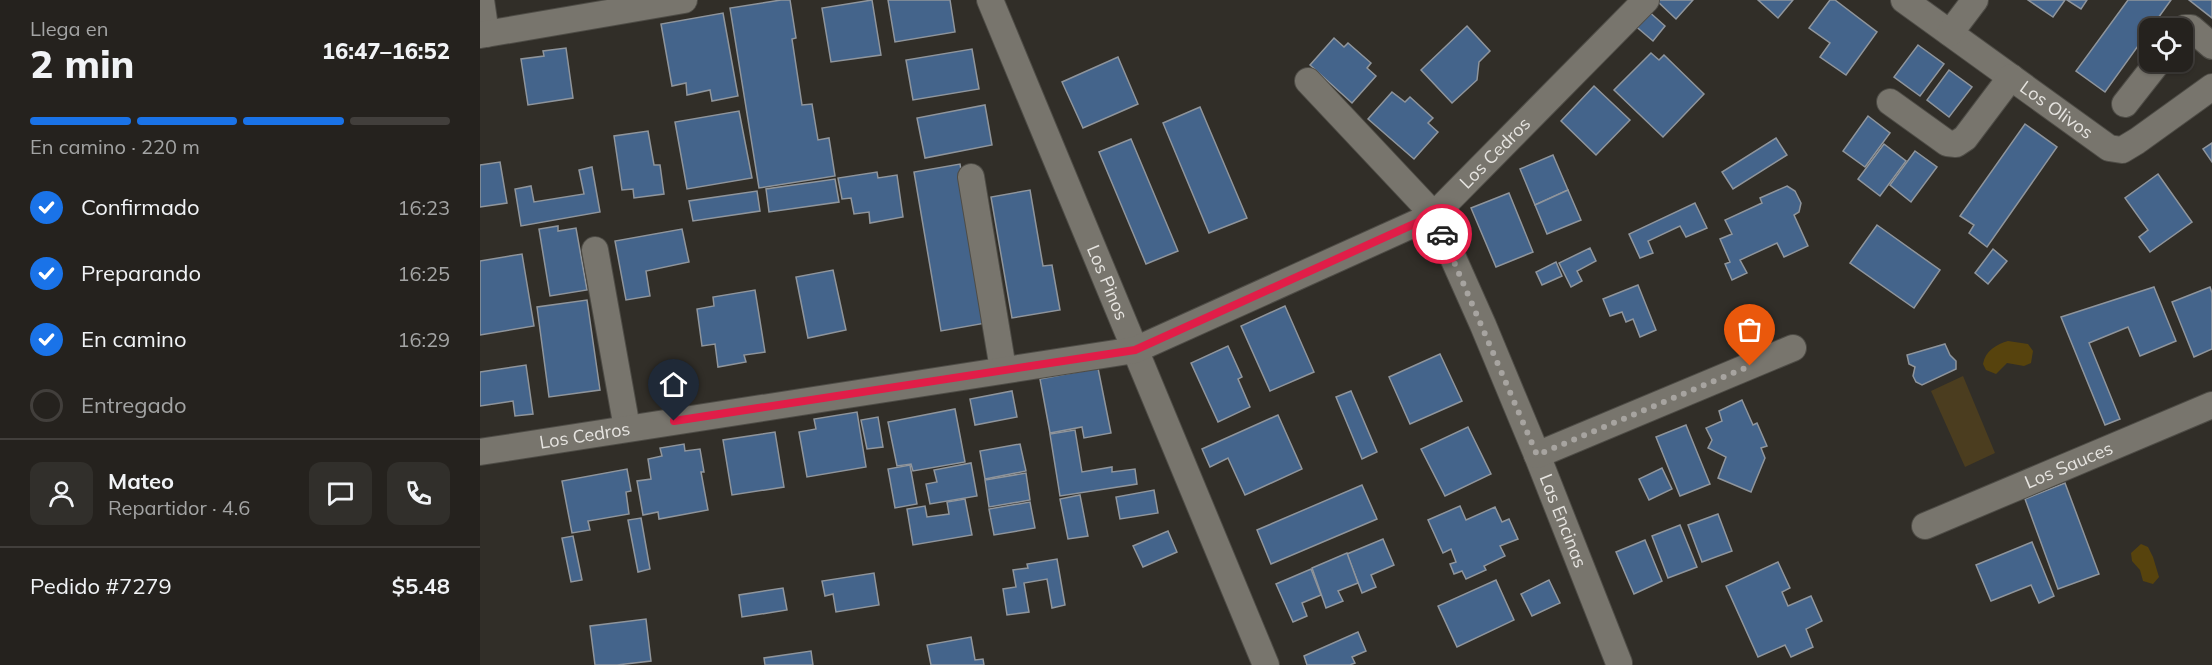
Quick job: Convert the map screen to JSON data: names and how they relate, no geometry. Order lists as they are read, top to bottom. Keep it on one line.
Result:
{"streets":{"street":["Los Olivos","Los Cedros","Los Pinos","Los Sauces","Las Encinas"]},"crossings":[["Los Cedros","Los Pinos"],["Los Cedros","Las Encinas"]],"page":{"heading":["2 min","Llega en","16:47–16:52"],"panel":["Mateo","Repartidor · 4.6","Pedido #7279","$5.48"],"bar":"En camino · 220 m","list":[["Confirmado","16:23"],["Preparando","16:25"],["En camino","16:29"],"Entregado"]}}
